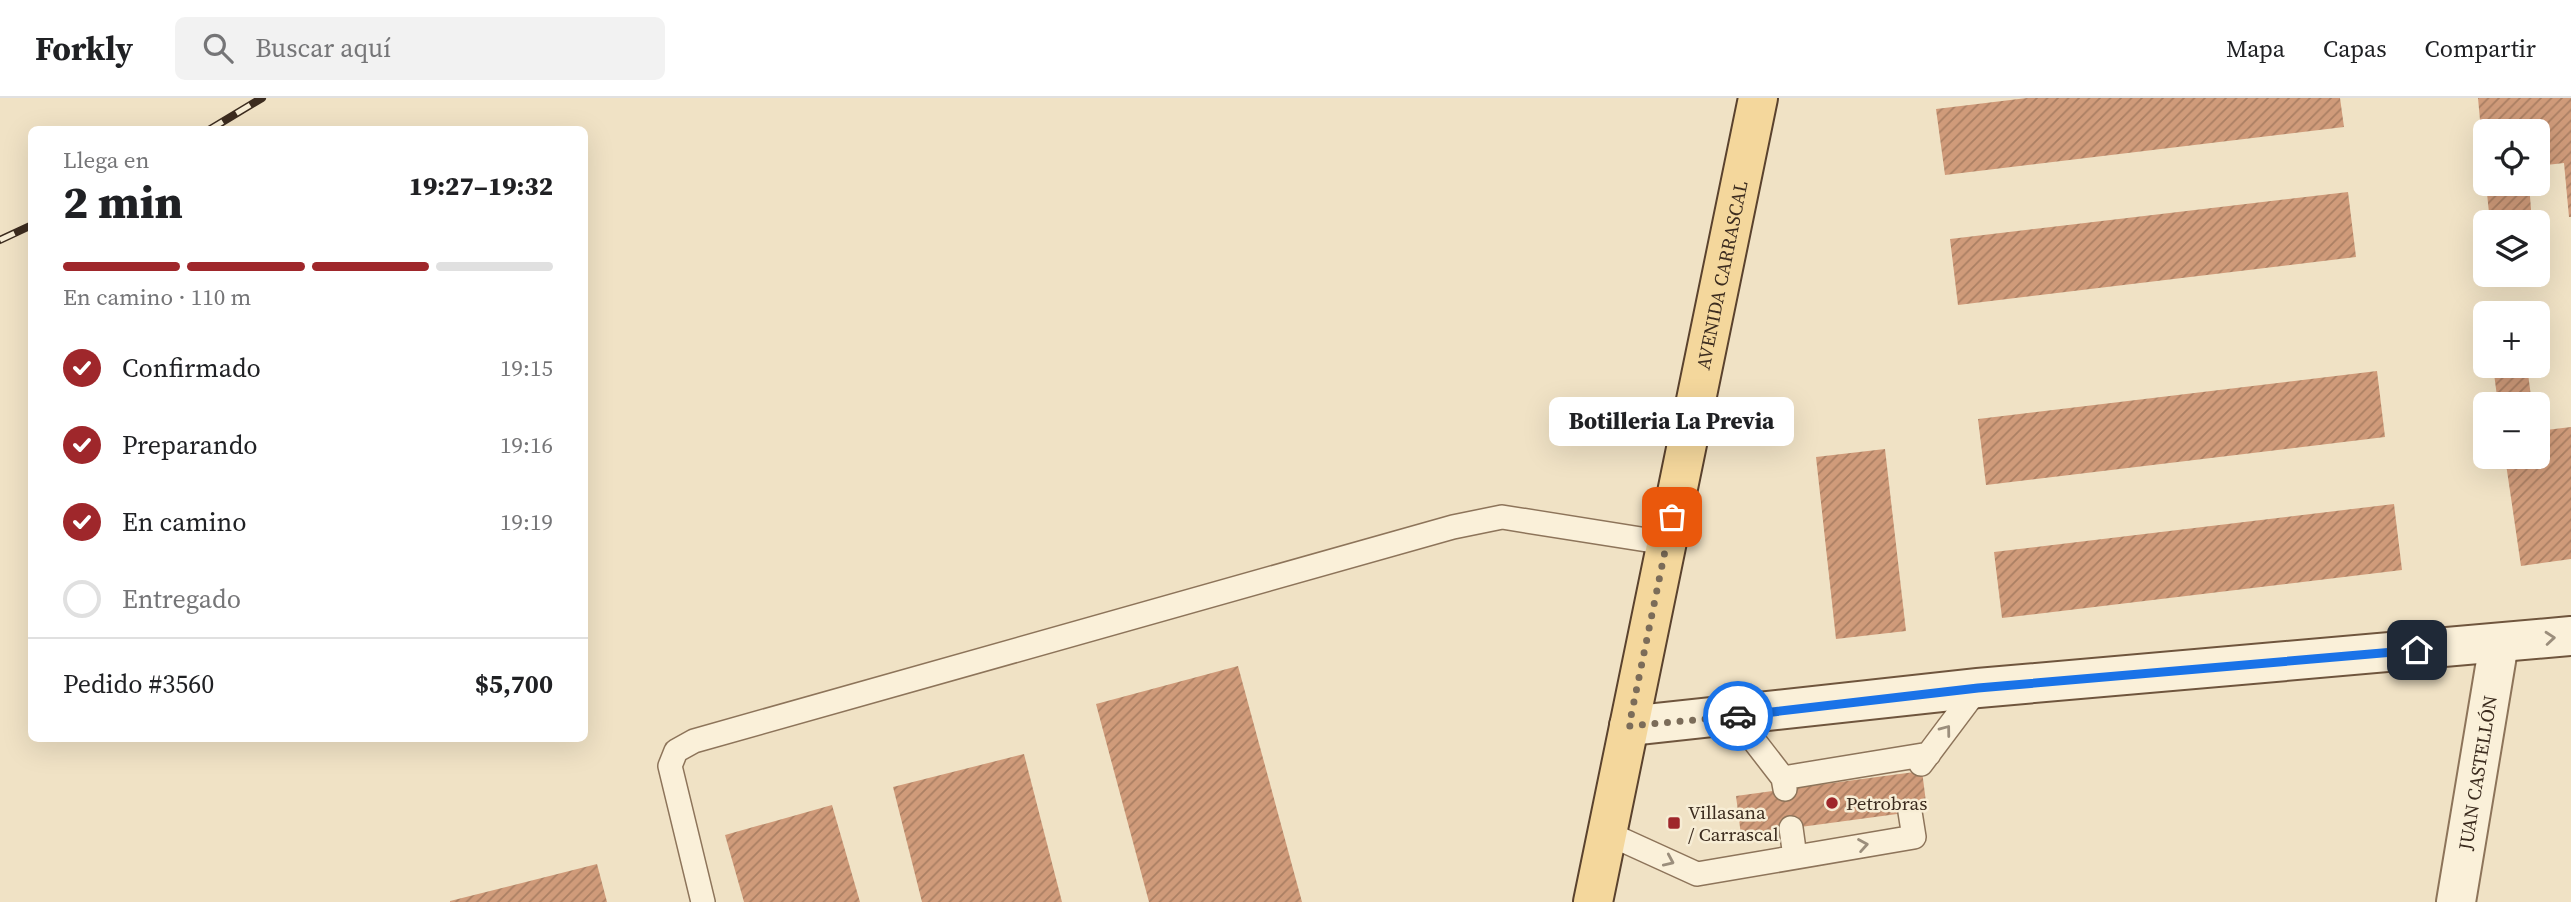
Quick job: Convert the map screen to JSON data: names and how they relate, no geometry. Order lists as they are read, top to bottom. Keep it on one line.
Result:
{"streets":{"main road":["AVENIDA CARRASCAL"],"street":["JUAN CASTELLÓN"]},"places":{"other":["Botilleria La Previa","Petrobras"],"transit":["Villasana / Carrascal"]},"page":{"header":"Forkly","search":"Buscar aquí","nav":["Mapa","Capas","Compartir"],"map_buttons":["+","−"],"heading":["2 min","Llega en","19:27–19:32"],"panel":["Pedido #3560","$5,700"],"bar":"En camino · 110 m","list":[["Confirmado","19:15"],["Preparando","19:16"],["En camino","19:19"],"Entregado"],"bubble":"Botilleria La Previa"}}
